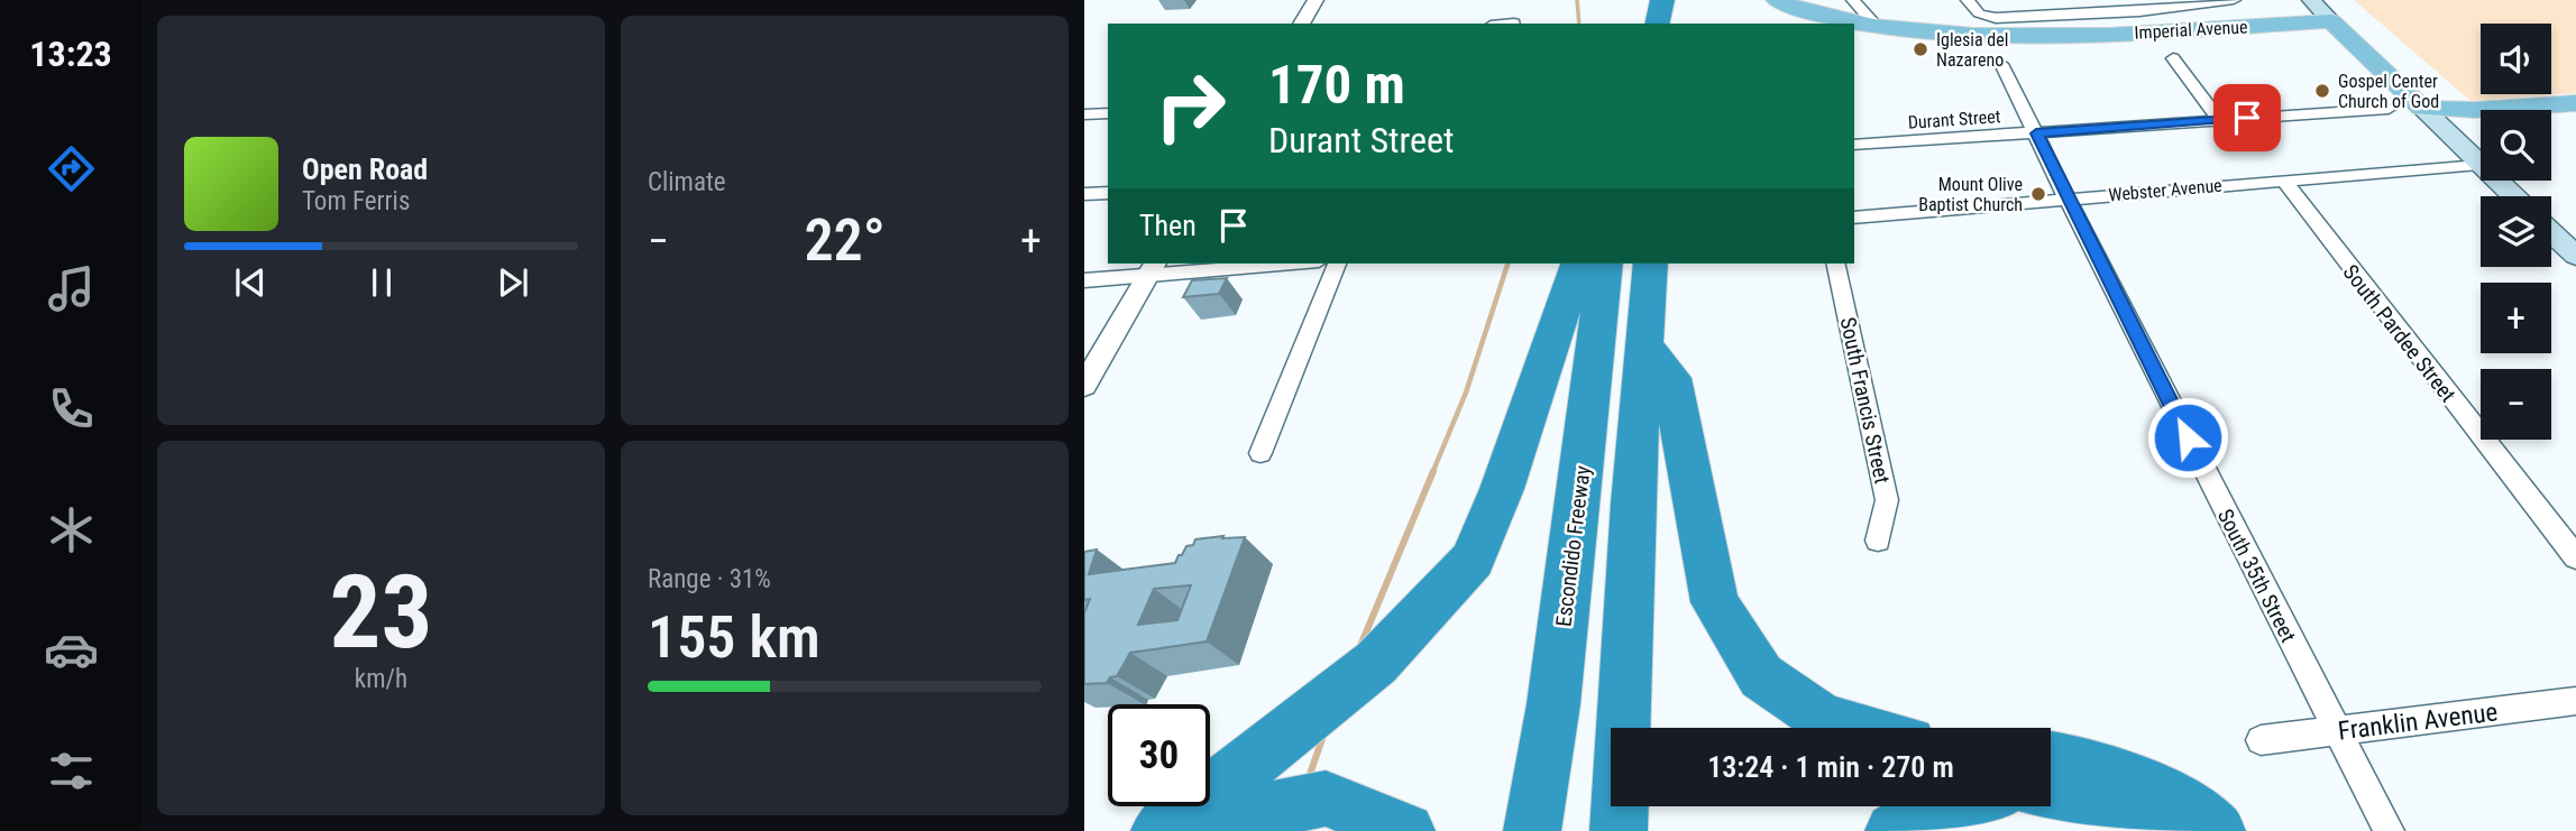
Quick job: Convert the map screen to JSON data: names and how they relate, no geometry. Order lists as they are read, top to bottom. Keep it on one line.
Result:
{"streets":{"highway":["Escondido Freeway"],"main road":["Imperial Avenue"],"street":["Durant Street","Webster Avenue","South Pardee Street","South Francis Street","South 35th Street","Franklin Avenue"]},"crossings":[["Durant Street","South 35th Street"],["Webster Avenue","South Pardee Street"],["Webster Avenue","South 35th Street"],["South 35th Street","Franklin Avenue"]],"places":["Iglesia del Nazareno","Gospel Center Church of God","Mount Olive Baptist Church"],"page":{"tabs":"13:23","tile":["Climate",["23","km/h"],["Range · 31%","155 km"]],"map_buttons":["+","−"],"turn":["170 m","Durant Street"],"song":["Open Road","Tom Ferris"],"then":"Then","heat":["−","22°","+"],"limit":"30","trip":"13:24 · 1 min · 270 m"}}
